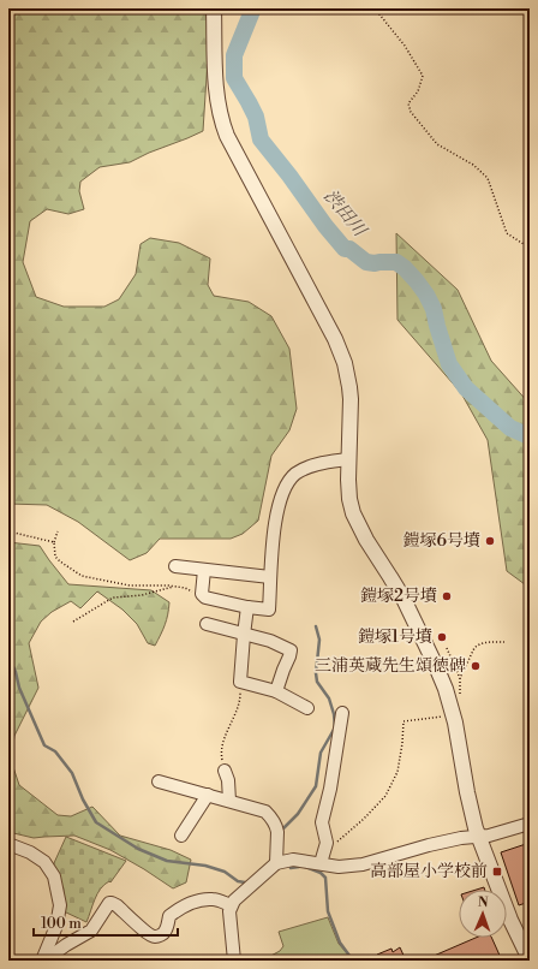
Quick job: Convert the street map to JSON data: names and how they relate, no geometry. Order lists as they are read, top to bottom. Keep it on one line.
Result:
{"water":["渋田川"],"places":{"other":["鎧塚6号墳","鎧塚2号墳","鎧塚1号墳","三浦英蔵先生頌徳碑"],"transit":["高部屋小学校前"]},"scale_bar":"100 m","north":"top"}
